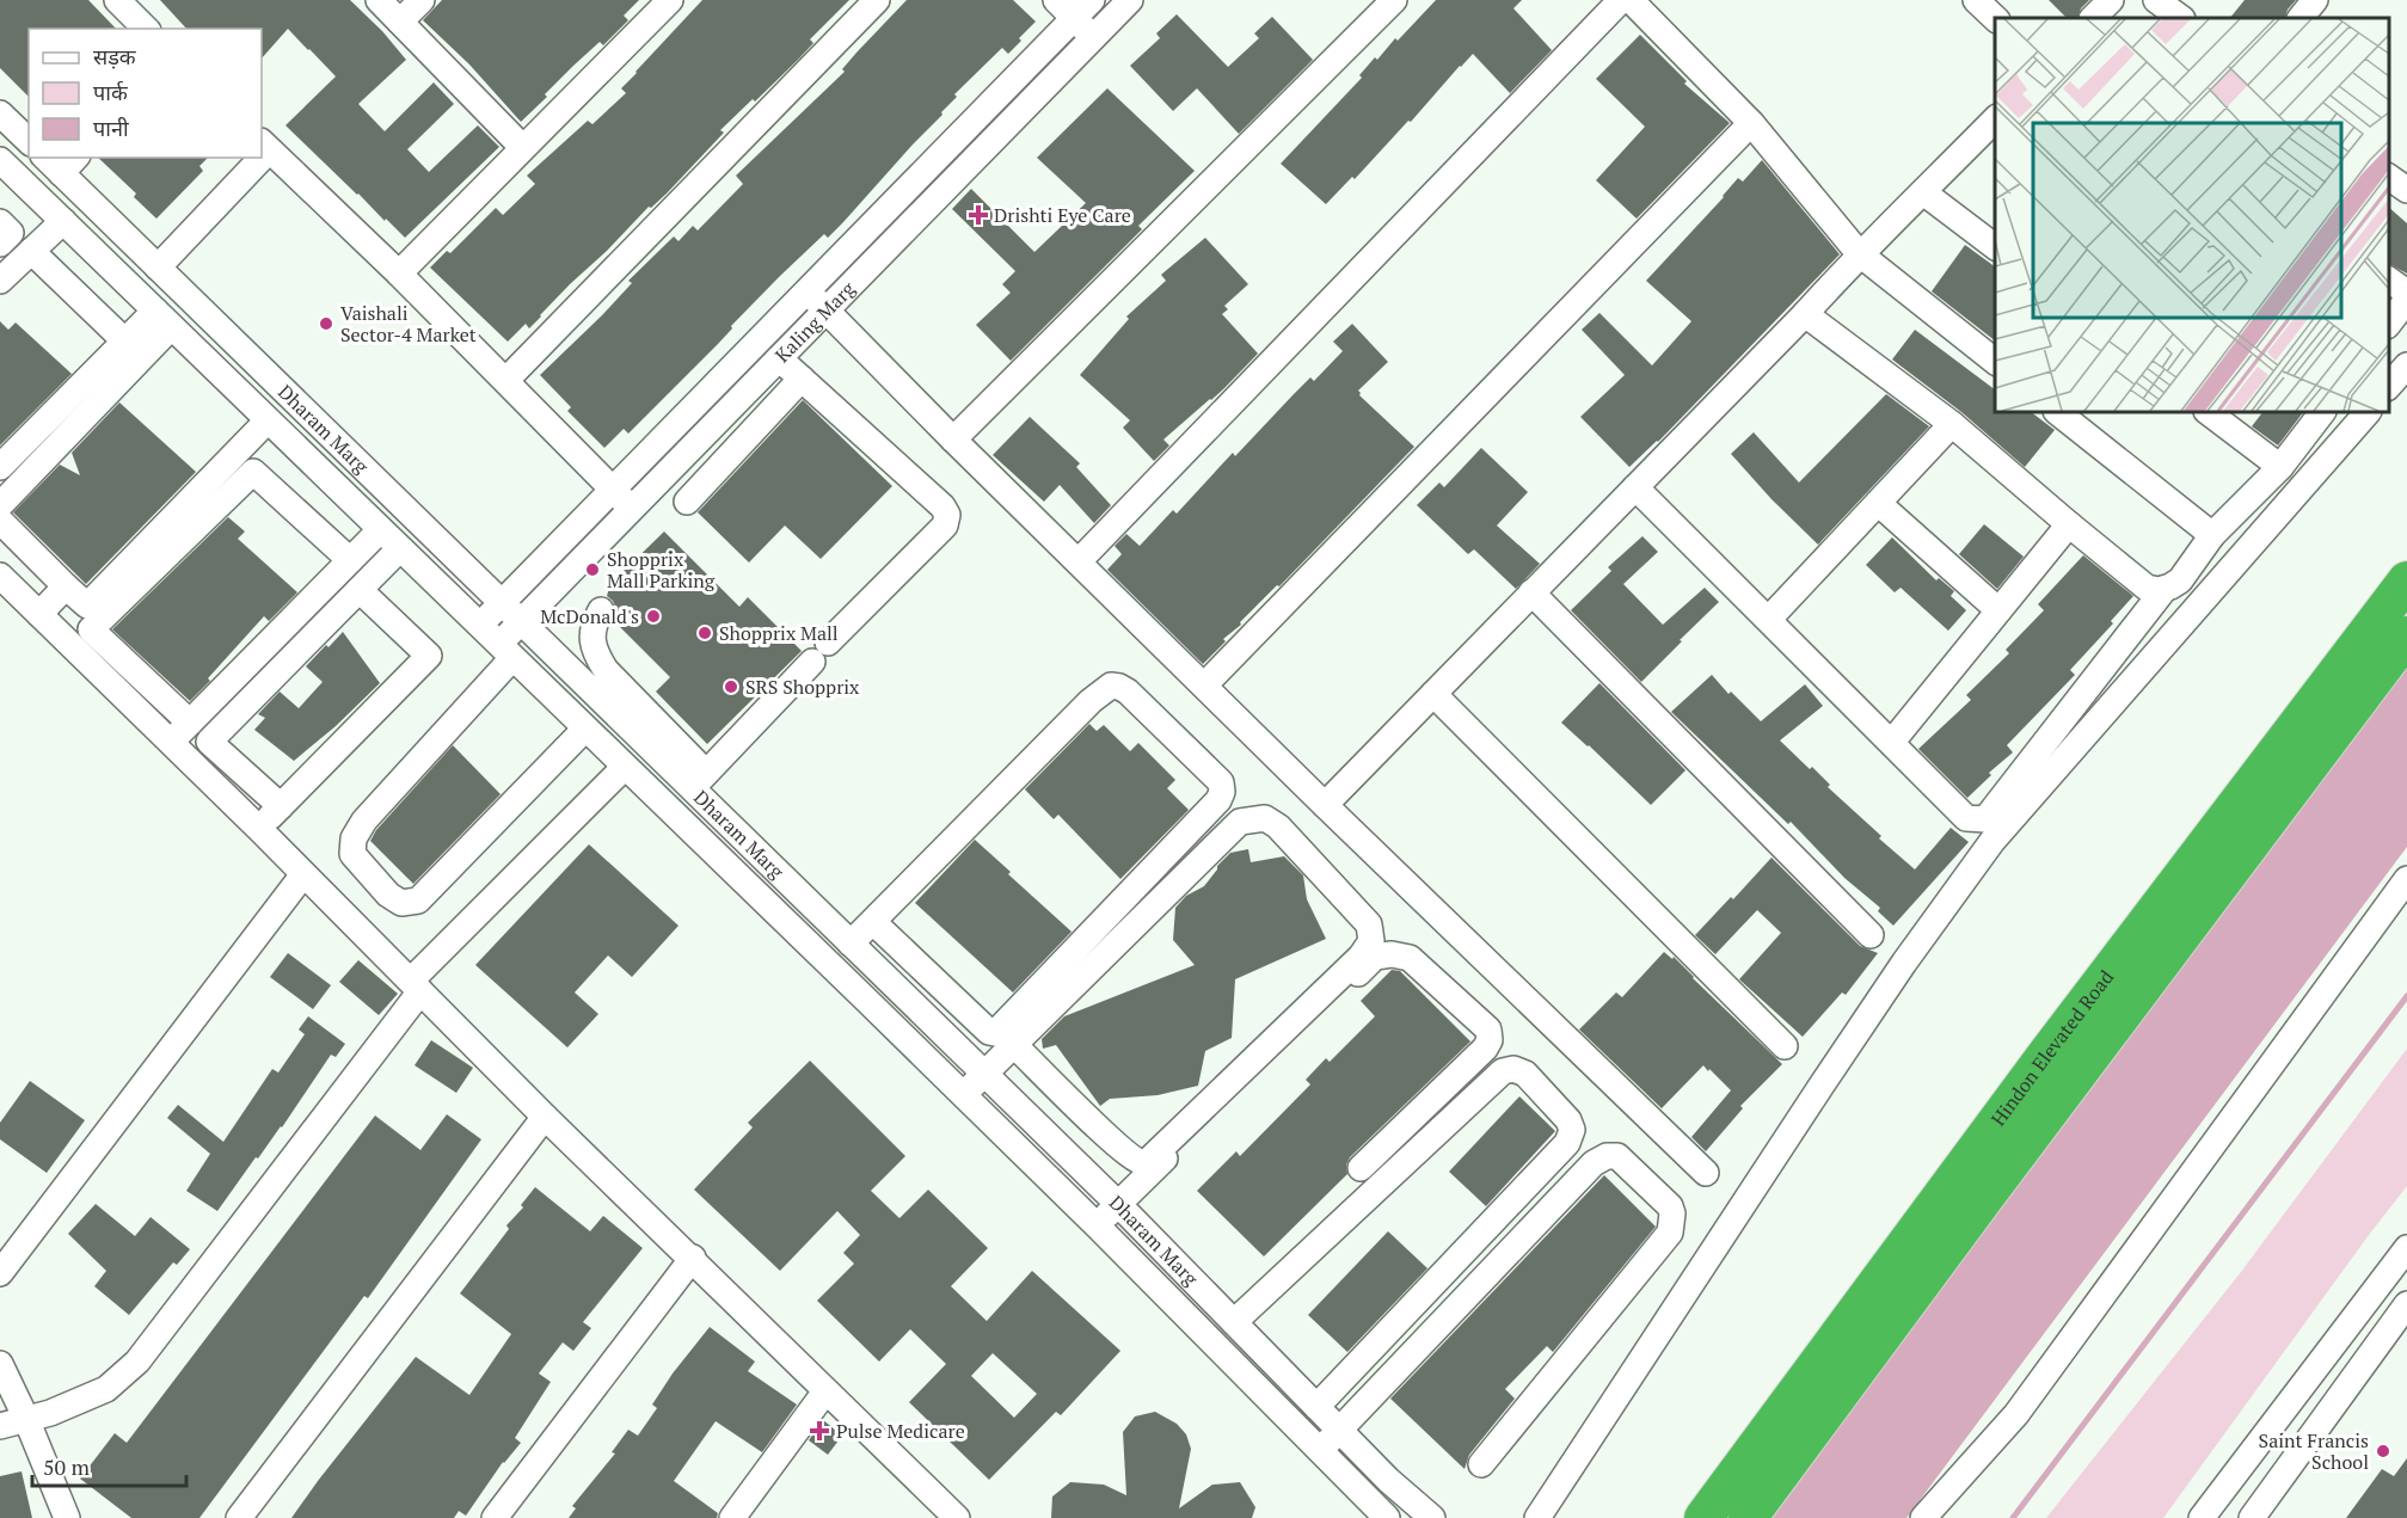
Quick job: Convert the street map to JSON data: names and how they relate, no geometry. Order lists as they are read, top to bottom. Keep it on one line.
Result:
{"streets":{"highway":["Hindon Elevated Road"],"street":["Kaling Marg","Dharam Marg"]},"crossings":[["Kaling Marg","Dharam Marg"]],"places":{"health":["Drishti Eye Care","Pulse Medicare"],"other":["Vaishali Sector-4 Market","Shopprix Mall Parking","McDonald's","Shopprix Mall","SRS Shopprix","Saint Francis School"]},"legend":["सड़क","पार्क","पानी"],"scale_bar":"50 m"}
